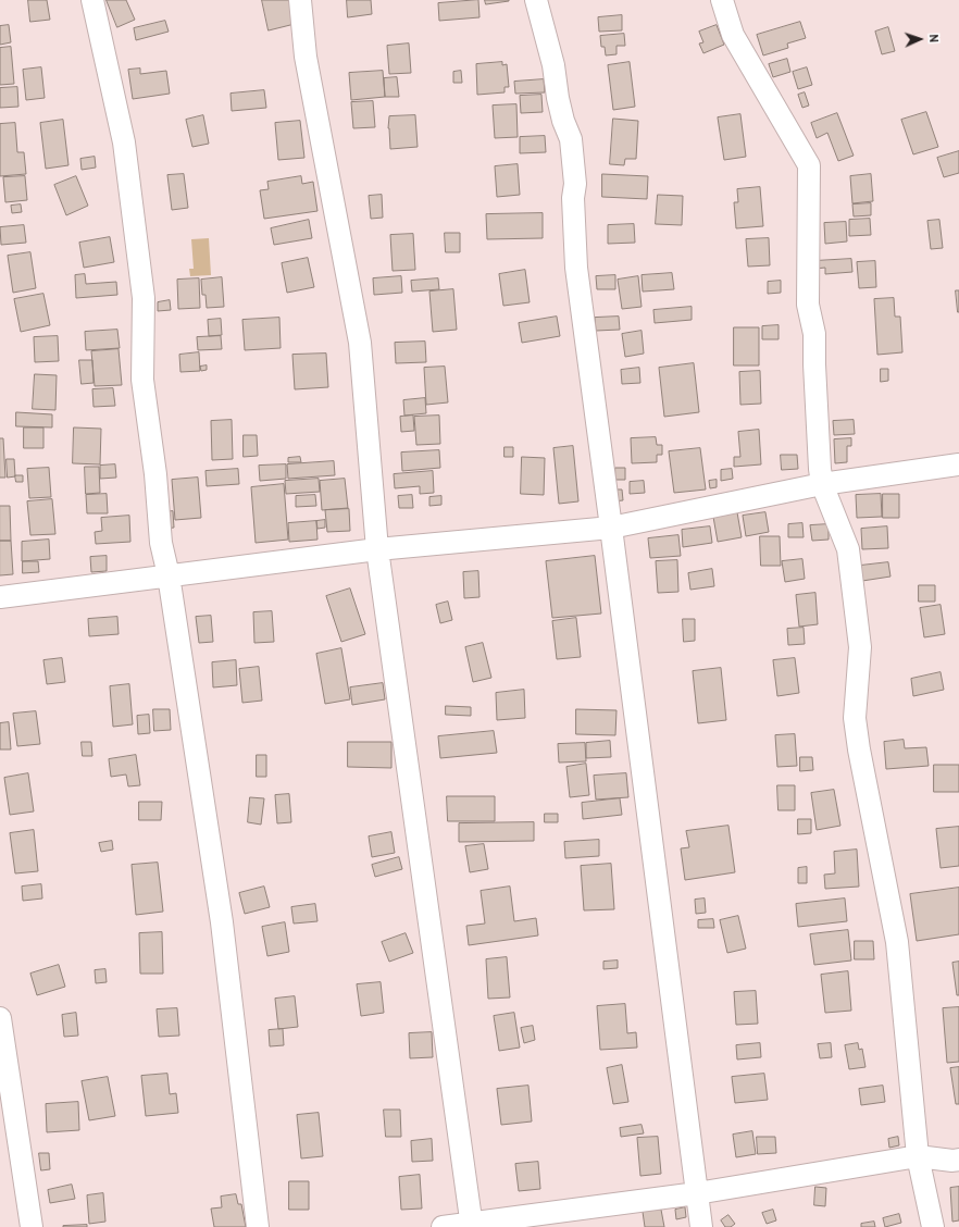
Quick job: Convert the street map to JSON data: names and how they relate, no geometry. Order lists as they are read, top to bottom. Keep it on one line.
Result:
{"north":"right"}
